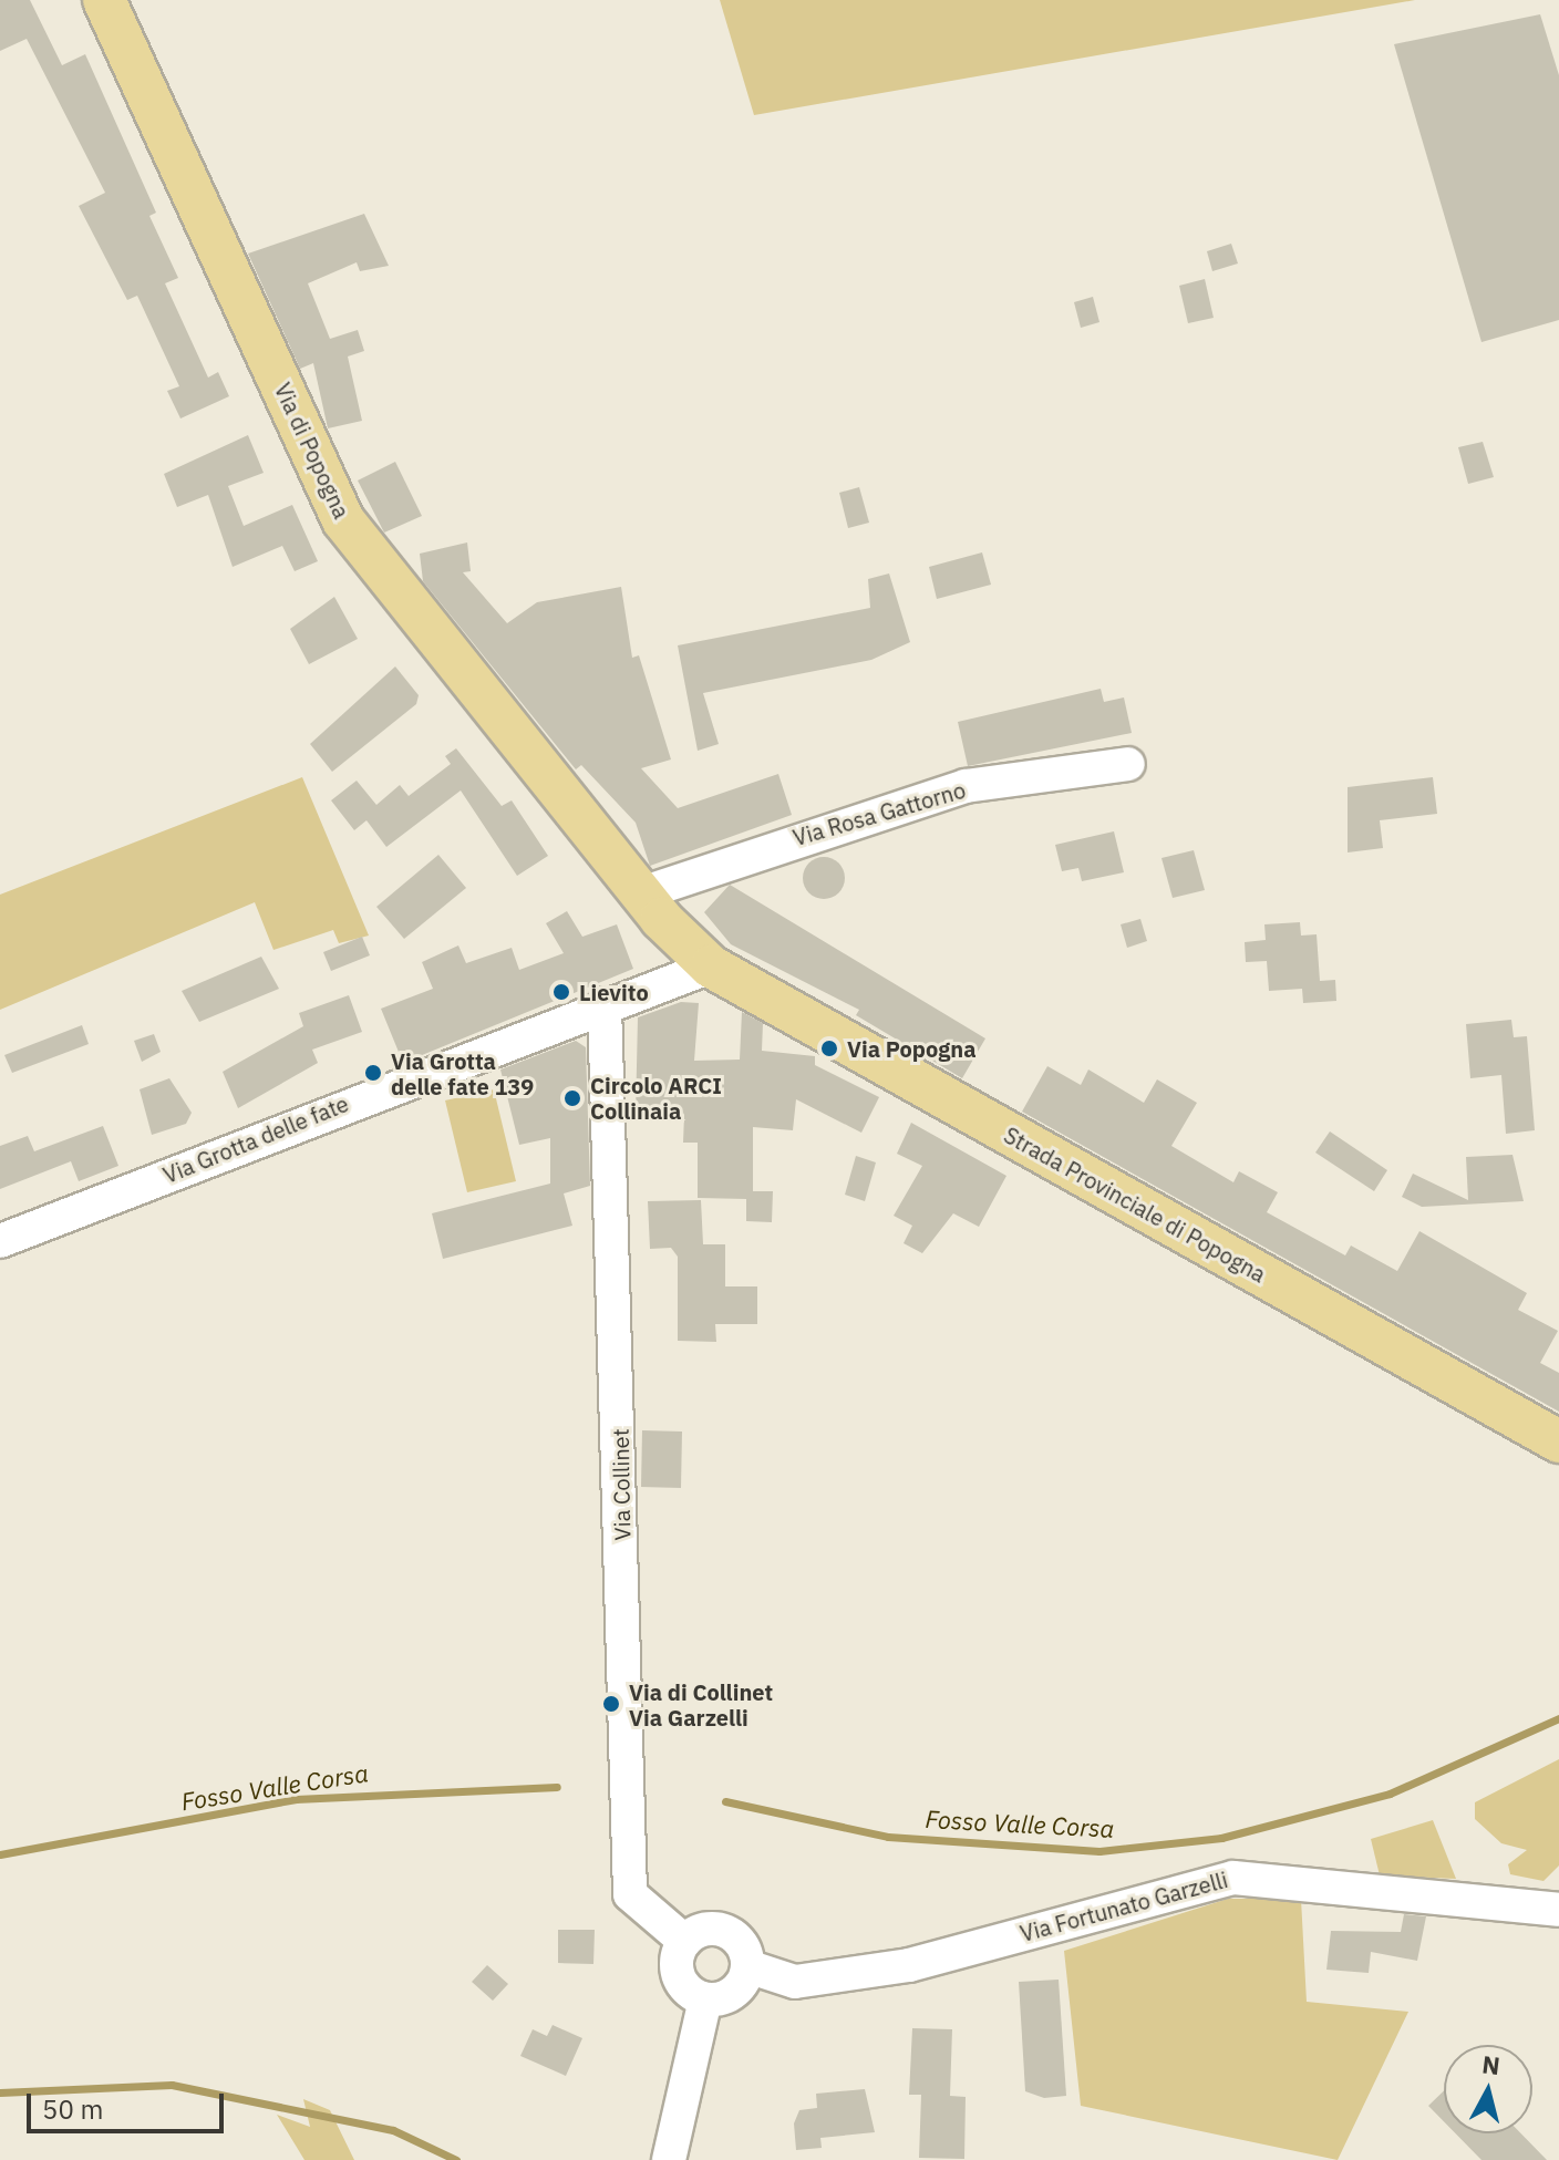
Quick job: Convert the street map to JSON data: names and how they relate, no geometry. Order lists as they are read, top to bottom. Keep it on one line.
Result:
{"streets":{"main road":["Via di Popogna","Strada Provinciale di Popogna"],"street":["Via Rosa Gattorno","Via Grotta delle fate","Via Collinet","Via Fortunato Garzelli"]},"crossings":[["Via di Popogna","Via Rosa Gattorno"],["Via di Popogna","Via Grotta delle fate"],["Via di Popogna","Strada Provinciale di Popogna"],["Via Grotta delle fate","Strada Provinciale di Popogna"],["Via Grotta delle fate","Via Collinet"],["Via Collinet","Via Fortunato Garzelli"]],"water":["Fosso Valle Corsa"],"places":["Lievito","Via Popogna","Via Grotta delle fate 139","Circolo ARCI Collinaia","Via di Collinet Via Garzelli"],"scale_bar":"50 m","north":"top"}
